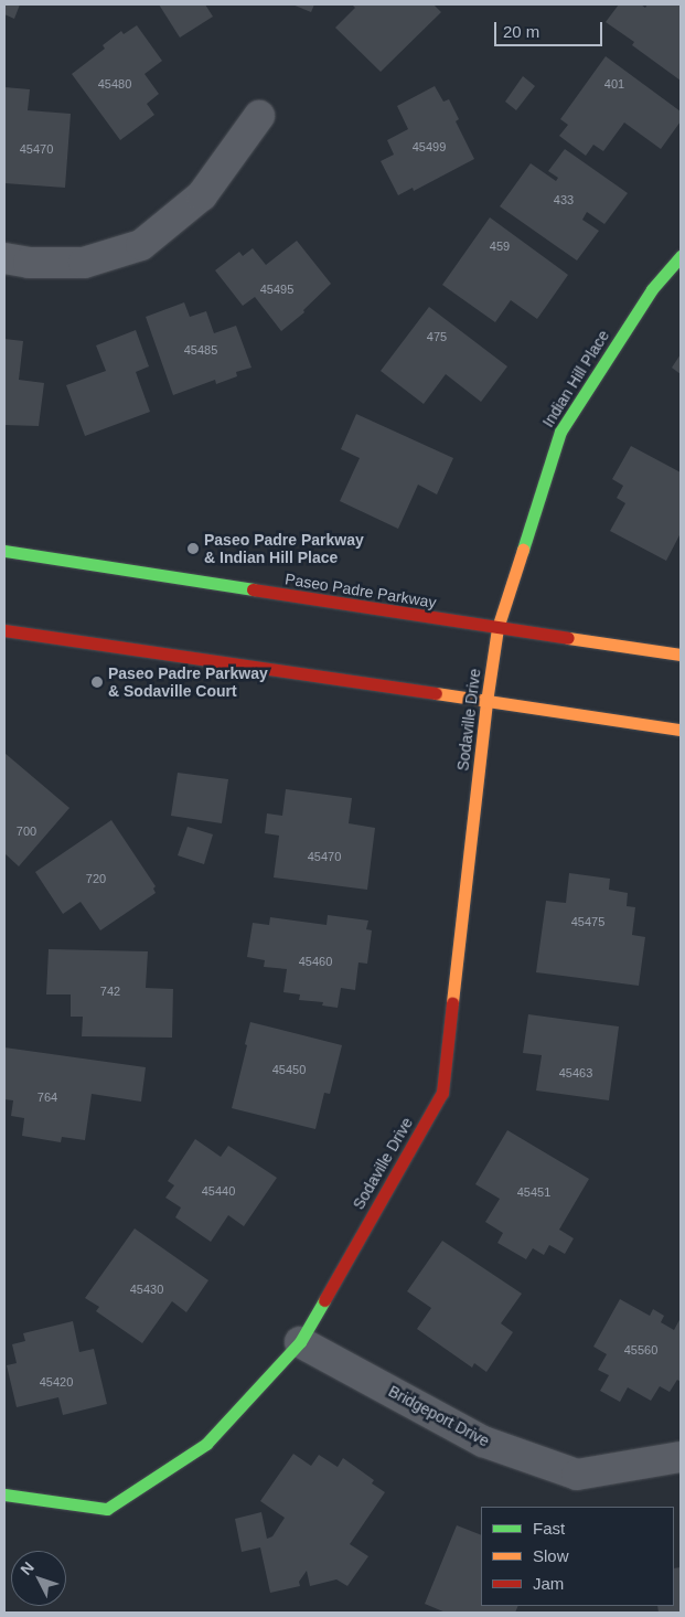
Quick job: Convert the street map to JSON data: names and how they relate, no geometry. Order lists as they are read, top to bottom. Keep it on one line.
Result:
{"streets":{"street":["Indian Hill Place","Paseo Padre Parkway","Sodaville Drive","Bridgeport Drive"]},"crossings":[["Indian Hill Place","Paseo Padre Parkway"],["Indian Hill Place","Sodaville Drive"],["Paseo Padre Parkway","Sodaville Drive"],["Sodaville Drive","Bridgeport Drive"]],"places":["Paseo Padre Parkway & Indian Hill Place","Paseo Padre Parkway & Sodaville Court"],"house_numbers":["45480","401","45499","45470","433","459","45495","475","45485","700","45470","720","45475","45460","742","45450","45463","764","45440","45451","45430","45560","45420"],"legend":["Fast","Slow","Jam"],"scale_bar":"20 m","north":"top left"}
